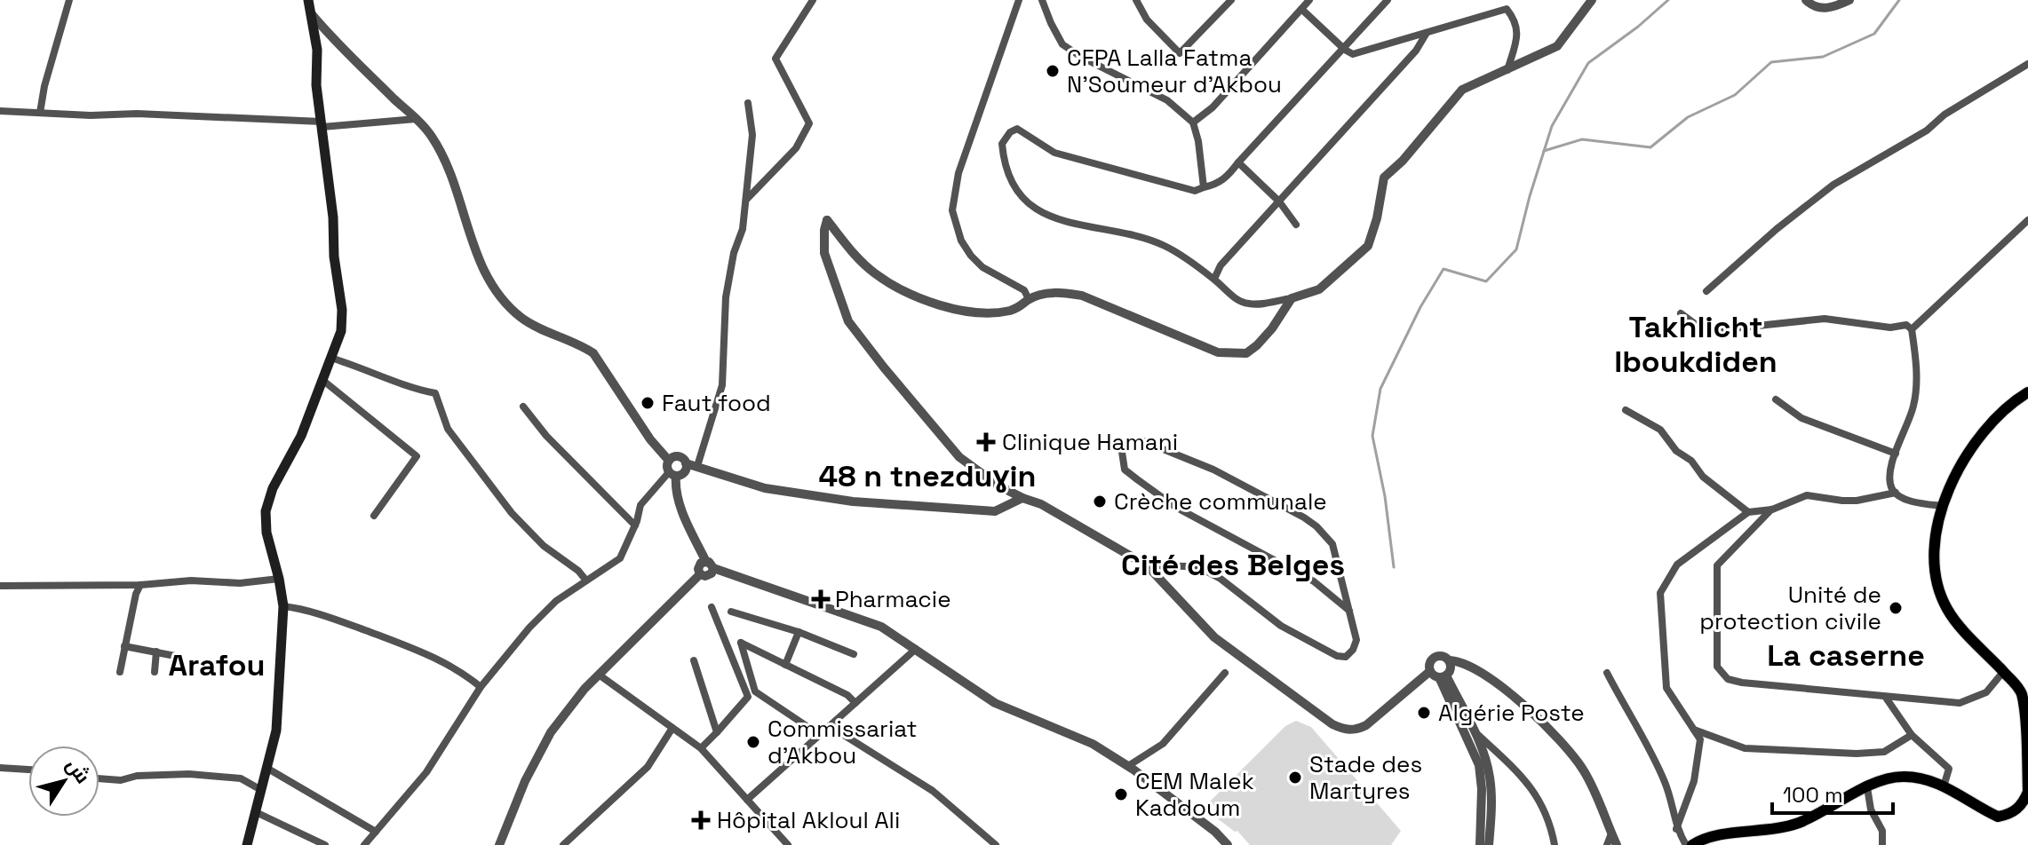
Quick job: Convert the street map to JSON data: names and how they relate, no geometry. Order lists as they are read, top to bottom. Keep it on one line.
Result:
{"districts":["Takhlicht Iboukdiden","48 n tnezduɣin","Cité des Belges","La caserne","Arafou"],"places":{"other":["CFPA Lalla Fatma N'Soumeur d'Akbou","Faut food","Crèche communale","Unité de protection civile","Algérie Poste","Commissariat d'Akbou","Stade des Martyres","CEM Malek Kaddoum"],"health":["Clinique Hamani","Pharmacie","Hôpital Akloul Ali"]},"scale_bar":"100 m","north":"top right"}
